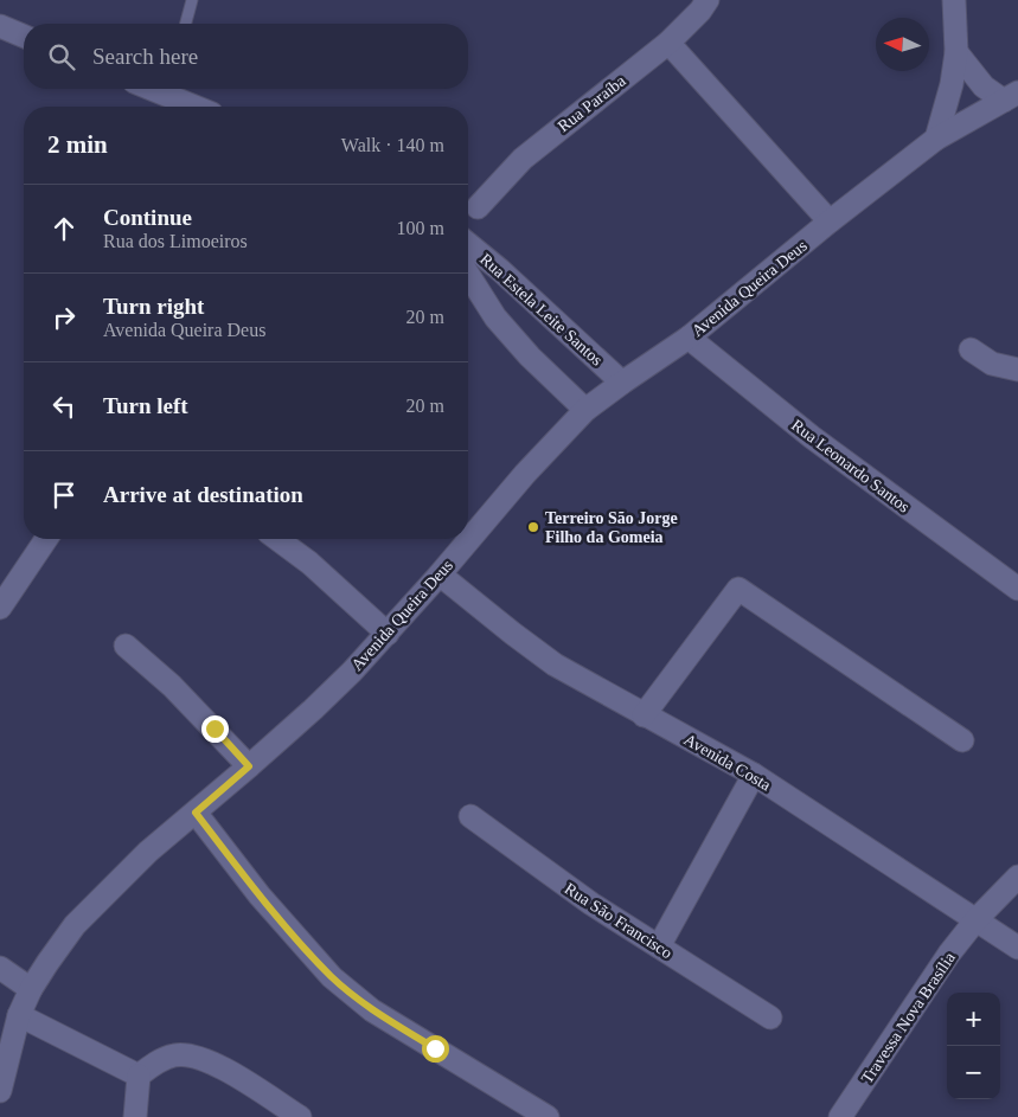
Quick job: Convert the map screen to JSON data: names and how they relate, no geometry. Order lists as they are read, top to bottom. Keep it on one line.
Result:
{"streets":{"street":["Rua Paraíba","Avenida Queira Deus","Rua Estela Leite Santos","Rua Leonardo Santos","Avenida Costa","Rua São Francisco","Travessa Nova Brasília"]},"crossings":[["Avenida Queira Deus","Rua Estela Leite Santos"],["Avenida Queira Deus","Rua Leonardo Santos"],["Avenida Queira Deus","Avenida Costa"],["Avenida Costa","Travessa Nova Brasília"]],"places":["Terreiro São Jorge Filho da Gomeia"],"north":"left","page":{"search":"Search here","heading":["2 min","Walk · 140 m"],"list":[["Continue","Rua dos Limoeiros","100 m"],["Turn right","Avenida Queira Deus","20 m"],["Turn left","20 m"],"Arrive at destination"],"map_buttons":["+","−"]}}
